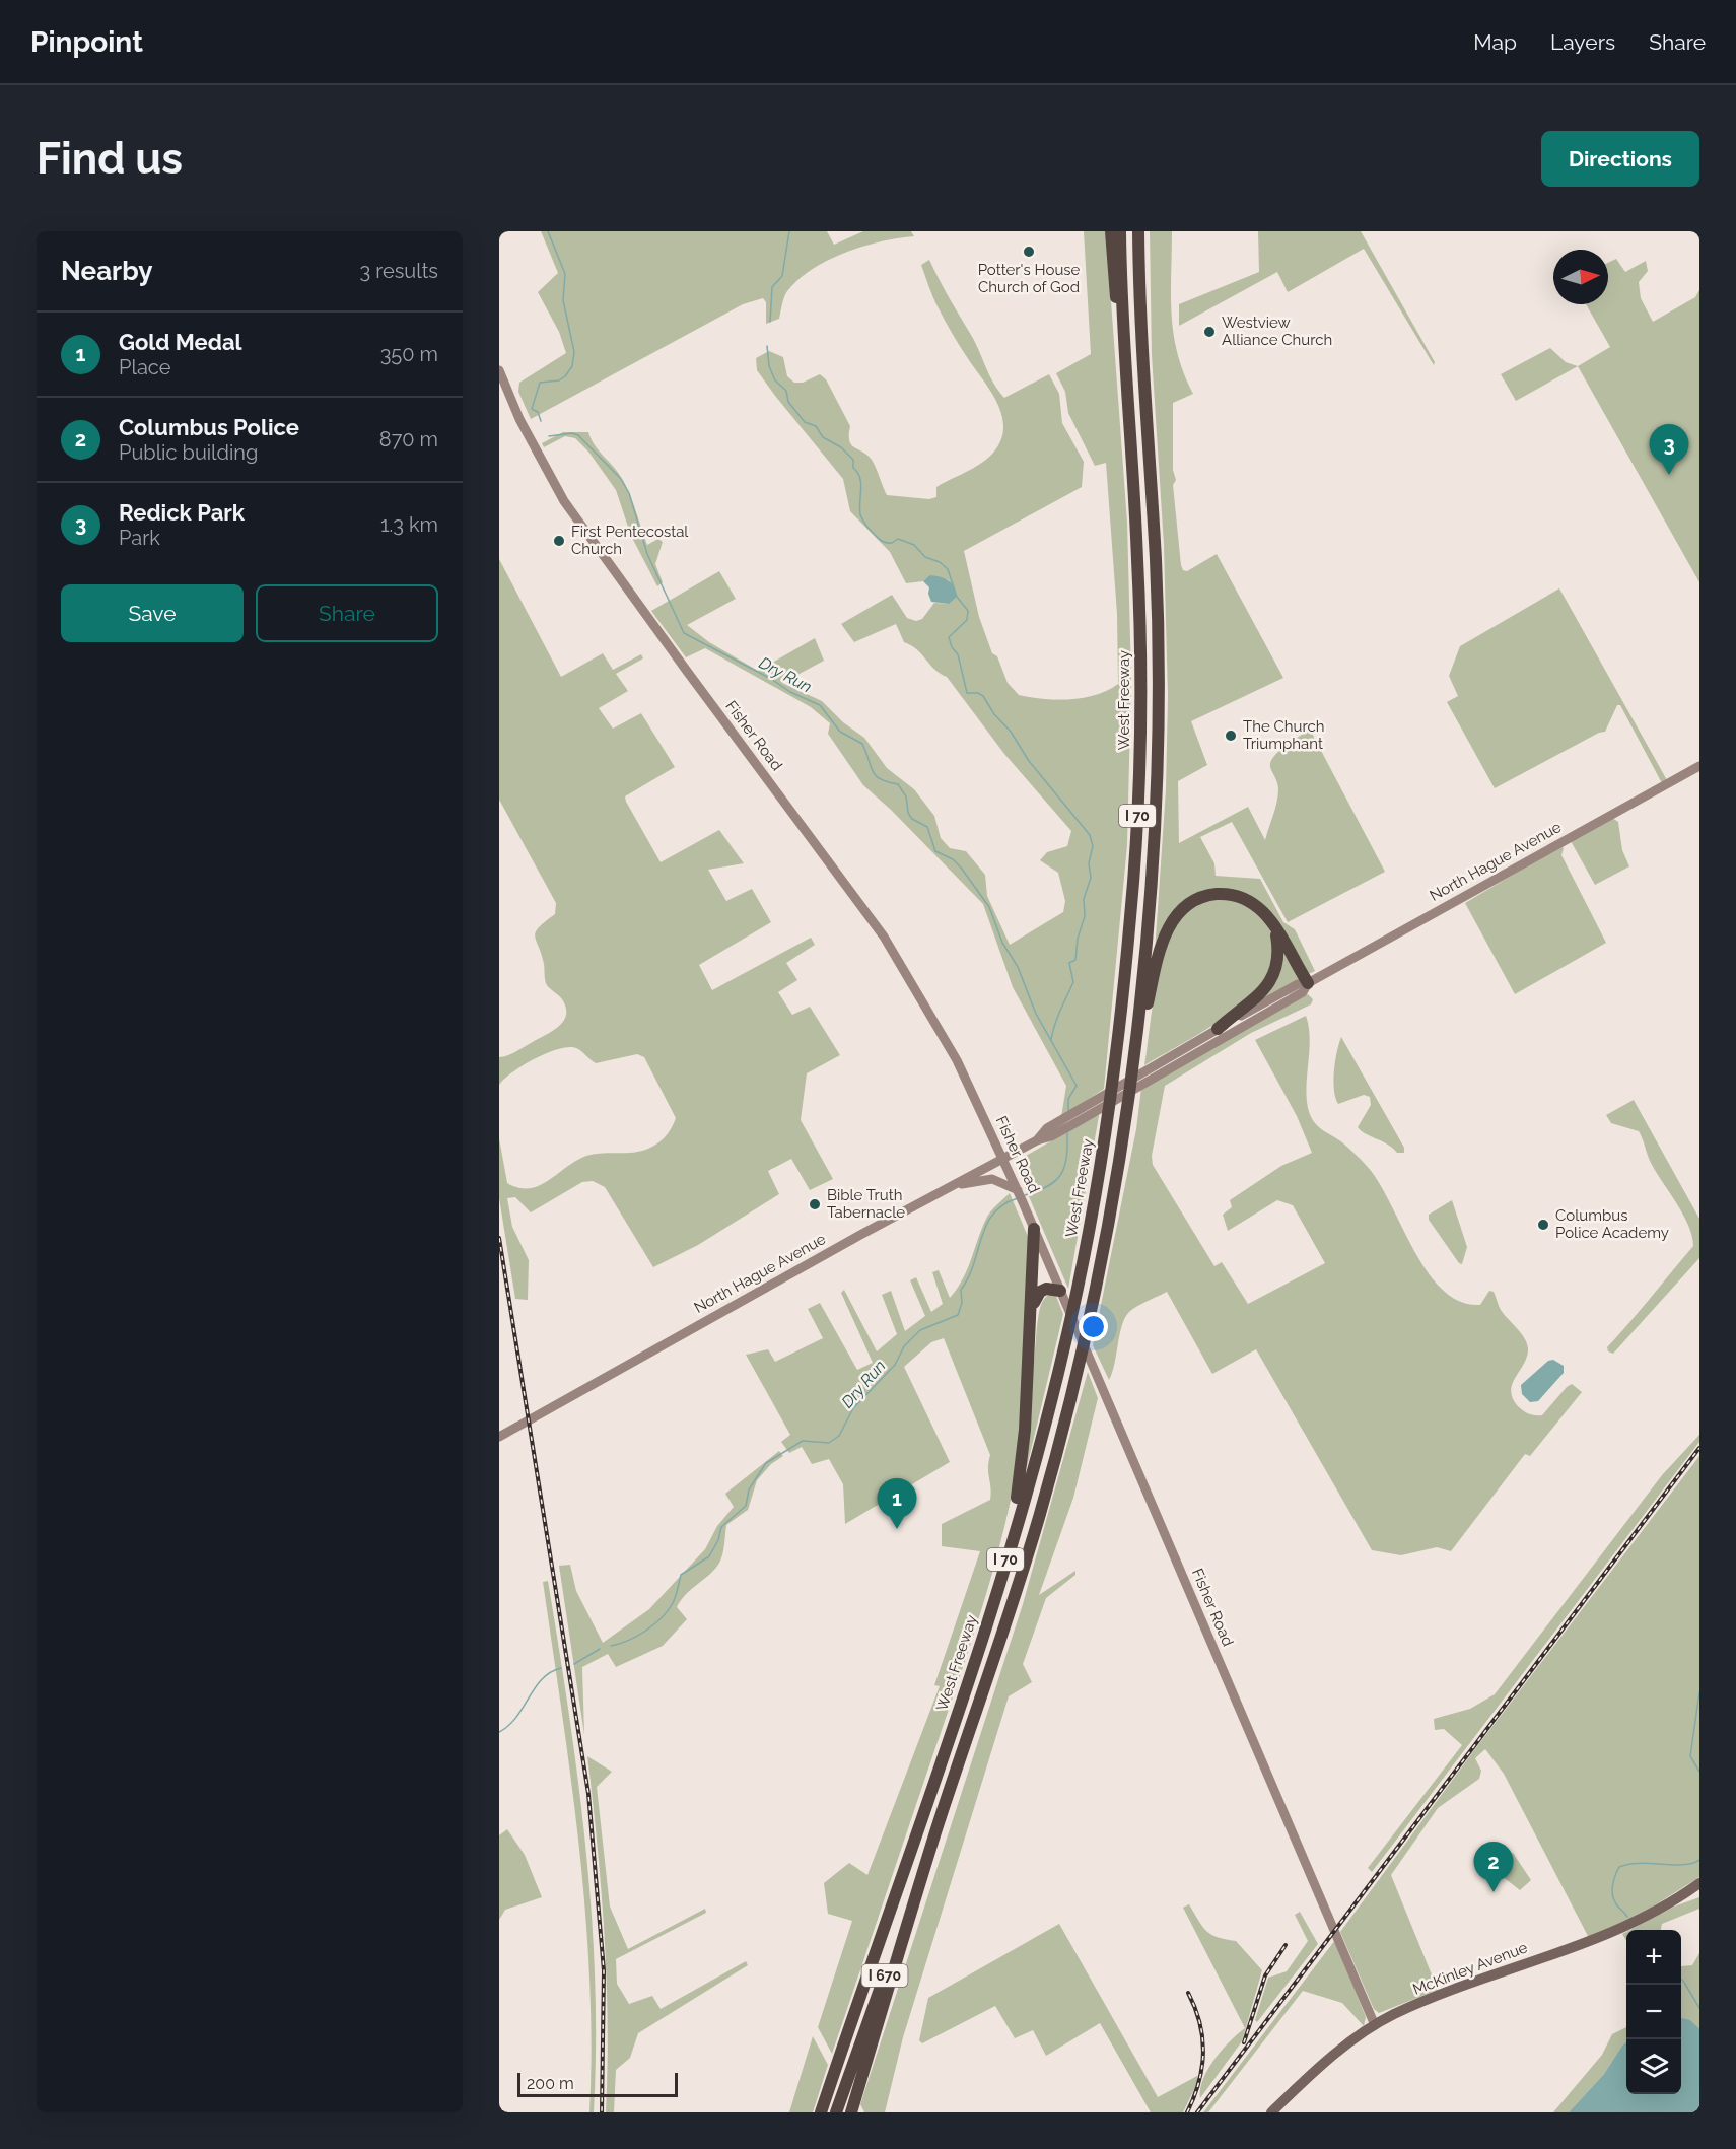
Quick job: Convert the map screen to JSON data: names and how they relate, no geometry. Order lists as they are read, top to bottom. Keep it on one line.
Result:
{"streets":{"highway":["West Freeway","I 70","I 670"],"main road":["Fisher Road","North Hague Avenue","McKinley Avenue"]},"crossings":[["Fisher Road","North Hague Avenue"],["Fisher Road","McKinley Avenue"],["I 70","I 670"]],"water":["Dry Run"],"places":["Potter's House Church of God","Westview Alliance Church","First Pentecostal Church","The Church Triumphant","Bible Truth Tabernacle","Columbus Police Academy"],"scale_bar":"200 m","north":"right","page":{"header":"Pinpoint","nav":["Map","Layers","Share"],"buttons":["Directions",["Save","Share"]],"title":"Find us","heading":["Nearby","3 results"],"list":[{"mark":"1","name":"Gold Medal","note":"Place","value":"350 m"},{"mark":"2","name":"Columbus Police","note":"Public building","value":"870 m"},{"mark":"3","name":"Redick Park","note":"Park","value":"1.3 km"}],"pins":["3","1","2"],"map_buttons":["+","−"],"scale":"200 m"}}
